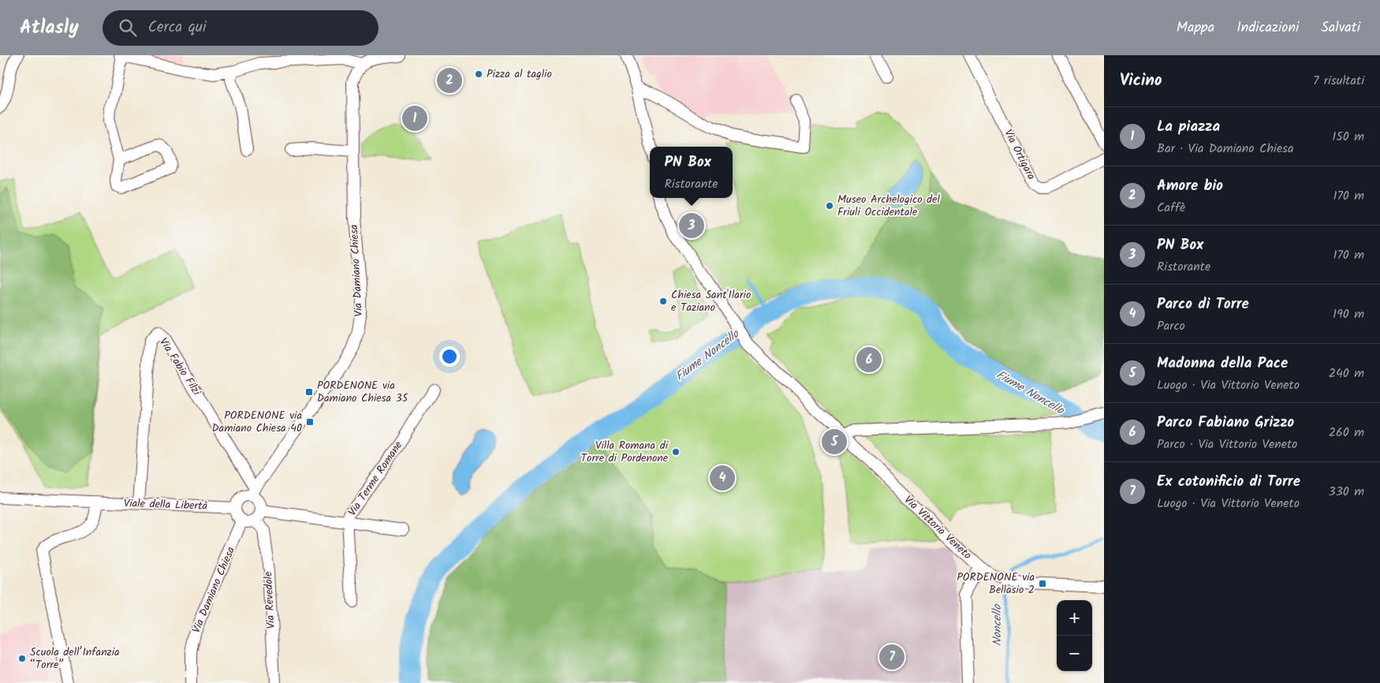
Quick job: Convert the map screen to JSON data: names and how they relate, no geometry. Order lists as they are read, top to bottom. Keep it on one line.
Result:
{"streets":{"street":["Via Ortigara","Via Damiano Chiesa","Via Fabio Filzi","Via Terme Romane","Viale della Libertà","Via Vittorio Veneto","Via Revedole"]},"crossings":[["Via Damiano Chiesa","Via Fabio Filzi"],["Via Damiano Chiesa","Viale della Libertà"],["Via Damiano Chiesa","Via Revedole"],["Via Fabio Filzi","Viale della Libertà"],["Via Fabio Filzi","Via Revedole"],["Viale della Libertà","Via Revedole"]],"water":["Fiume Noncello","Noncello"],"places":{"other":["Pizza al taglio","Museo Archelogico del Friuli Occidentale","Chiesa Sant'Ilario e Taziano","Villa Romana di Torre di Pordenone","Scuola dell’Infanzia “Torre”"],"transit":["PORDENONE via Damiano Chiesa 35","PORDENONE via Damiano Chiesa 40","PORDENONE via Bellasio 2"]},"page":{"header":"Atlasly","search":"Cerca qui","nav":["Mappa","Indicazioni","Salvati"],"heading":["Vicino","7 risultati"],"pins":["2","1","3","6","5","4","7"],"list":[{"mark":"1","name":"La piazza","note":"Bar · Via Damiano Chiesa","value":"150 m"},{"mark":"2","name":"Amore bio","note":"Caffè","value":"170 m"},{"mark":"3","name":"PN Box","note":"Ristorante","value":"170 m"},{"mark":"4","name":"Parco di Torre","note":"Parco","value":"190 m"},{"mark":"5","name":"Madonna della Pace","note":"Luogo · Via Vittorio Veneto","value":"240 m"},{"mark":"6","name":"Parco Fabiano Grizzo","note":"Parco · Via Vittorio Veneto","value":"260 m"},{"mark":"7","name":"Ex cotonificio di Torre","note":"Luogo · Via Vittorio Veneto","value":"330 m"}],"popup":["PN Box","Ristorante"],"map_buttons":["+","−"]}}
